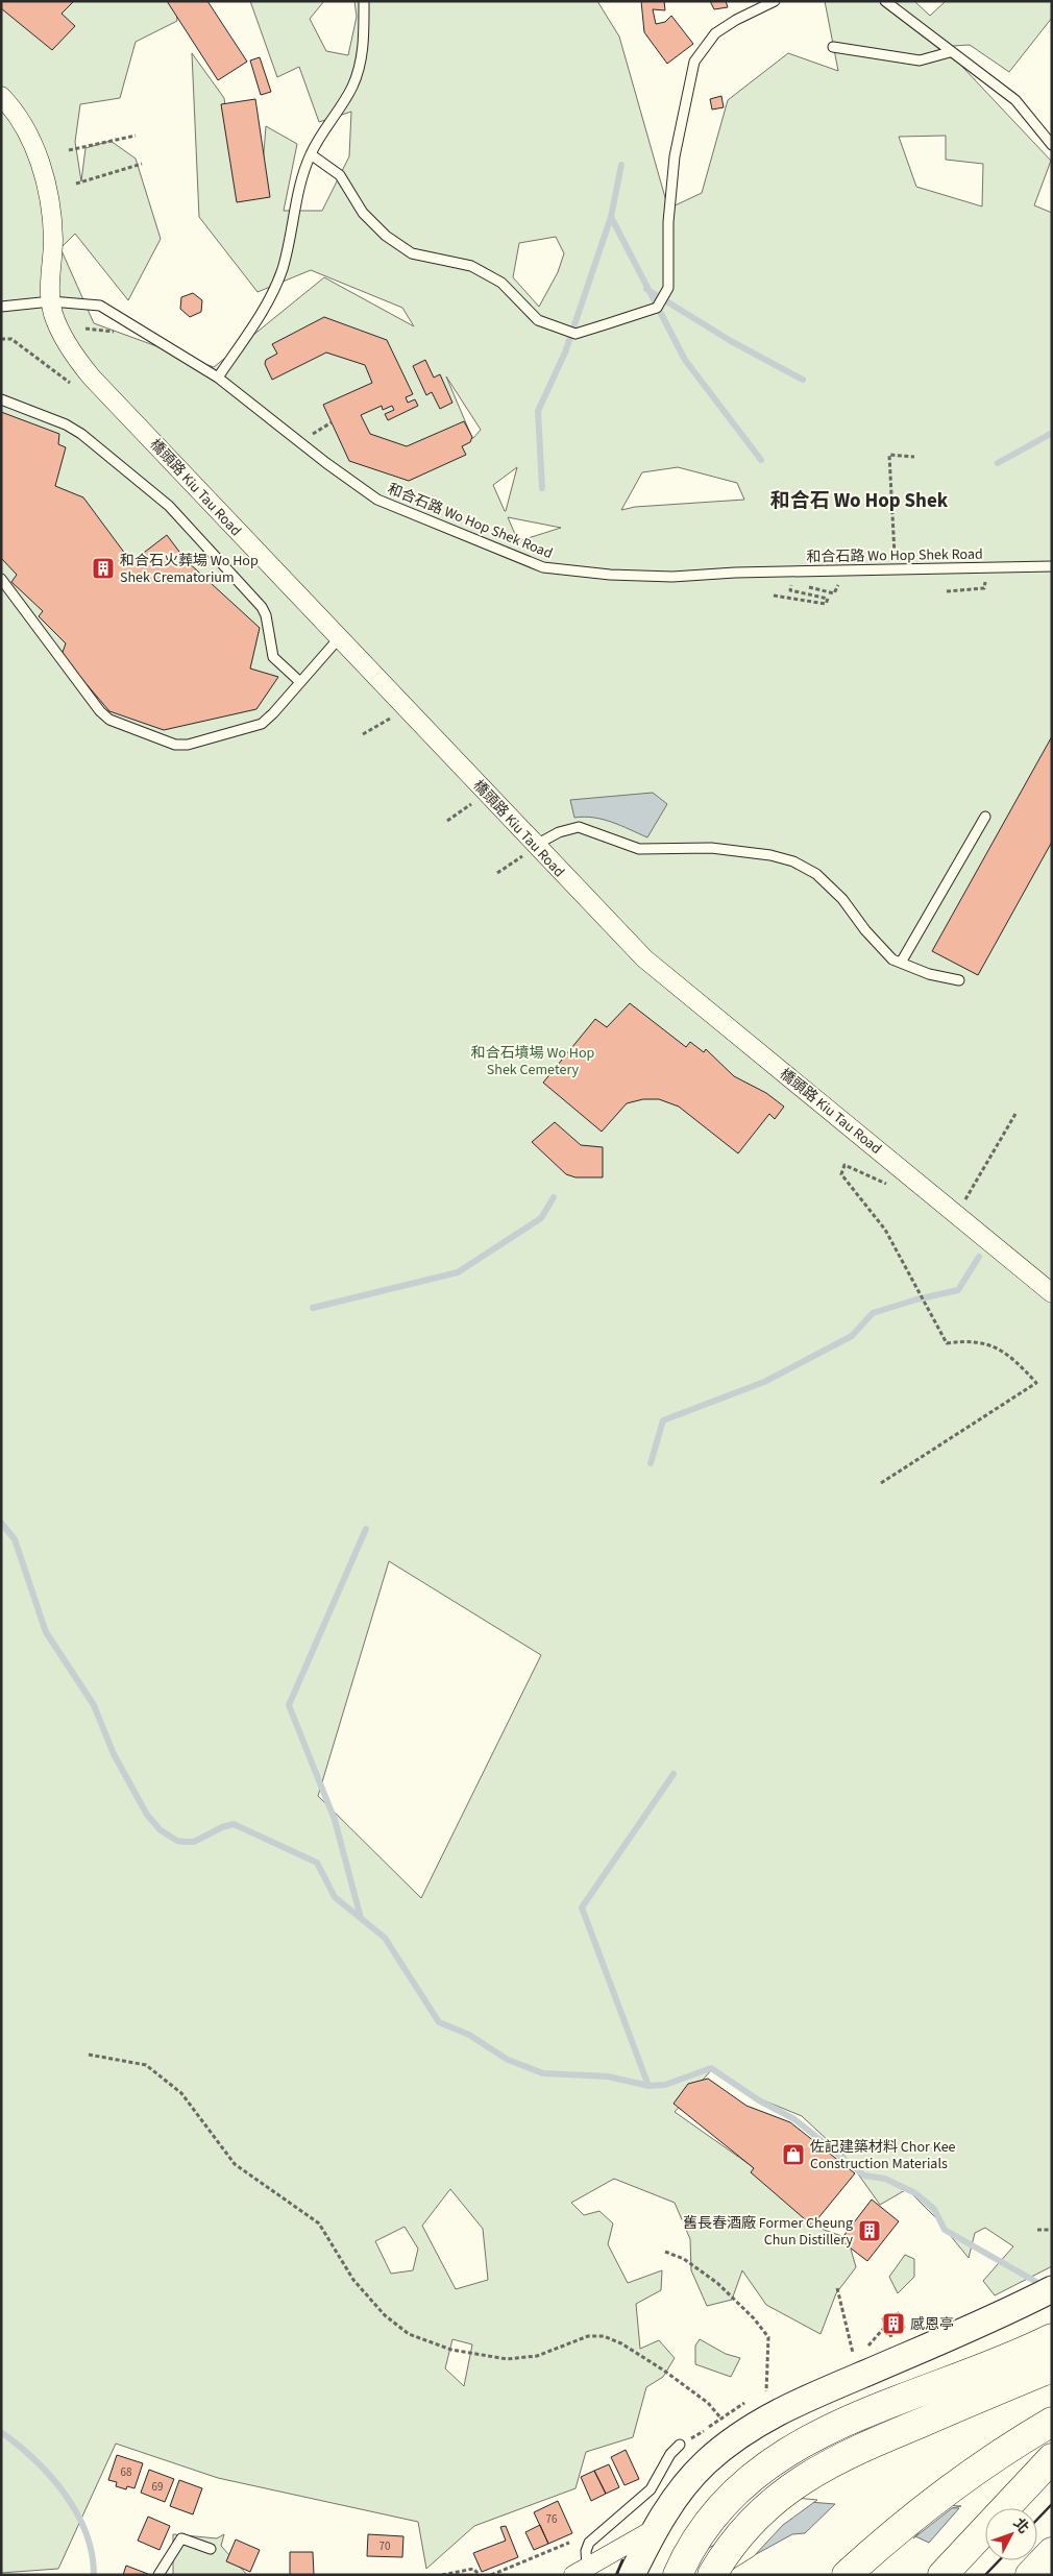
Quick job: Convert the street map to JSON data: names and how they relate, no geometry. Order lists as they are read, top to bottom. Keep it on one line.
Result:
{"streets":{"street":["橋頭路 Kiu Tau Road"],"lane":["和合石路 Wo Hop Shek Road"]},"crossings":[["橋頭路 Kiu Tau Road","和合石路 Wo Hop Shek Road"]],"districts":["和合石 Wo Hop Shek"],"parks":["和合石墳場 Wo Hop Shek Cemetery"],"places":{"building":["和合石火葬場 Wo Hop Shek Crematorium","舊長春酒廠 Former Cheung Chun Distillery","感恩亭"],"shop":["佐記建築材料 Chor Kee Construction Materials"]},"house_numbers":["68","69","76","70"],"north":"top right"}
